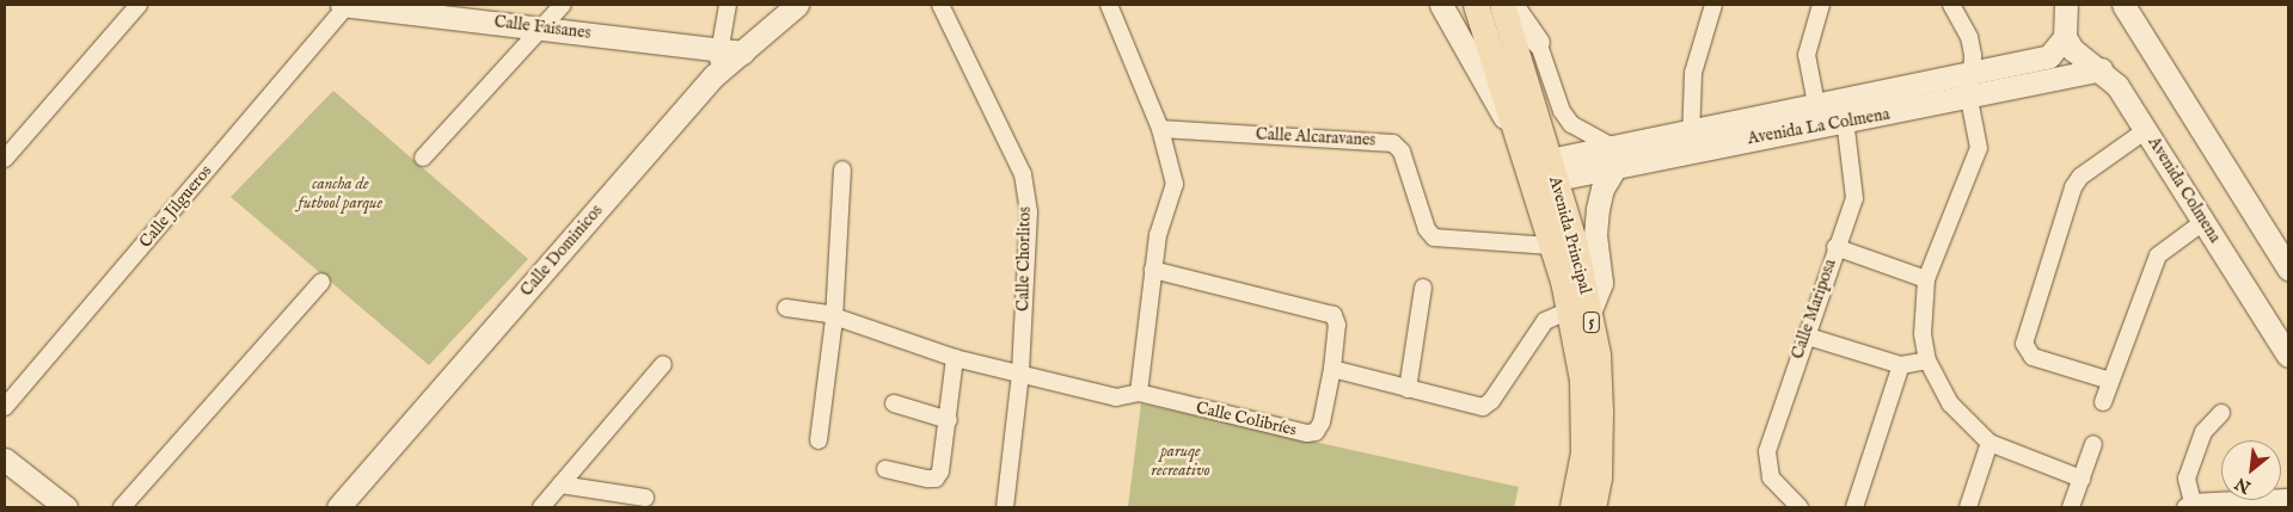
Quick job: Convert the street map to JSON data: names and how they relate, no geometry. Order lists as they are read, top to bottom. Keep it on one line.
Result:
{"streets":{"main road":["Avenida Principal","5"],"street":["Calle Faisanes","Avenida La Colmena","Calle Alcaravanes","Avenida Colmena","Calle Jilgueros","Calle Dominicos","Calle Chorlitos","Calle Mariposa","Calle Colibríes"]},"crossings":[["Calle Faisanes","Calle Jilgueros"],["Calle Faisanes","Calle Dominicos"],["Avenida La Colmena","Avenida Colmena"],["Avenida La Colmena","Avenida Principal"],["Avenida La Colmena","Calle Mariposa"],["Avenida La Colmena","5"],["Calle Alcaravanes","Avenida Principal"],["Avenida Principal","5"]],"parks":["cancha de futbool parque","paruqe recreativo"],"north":"bottom left"}
